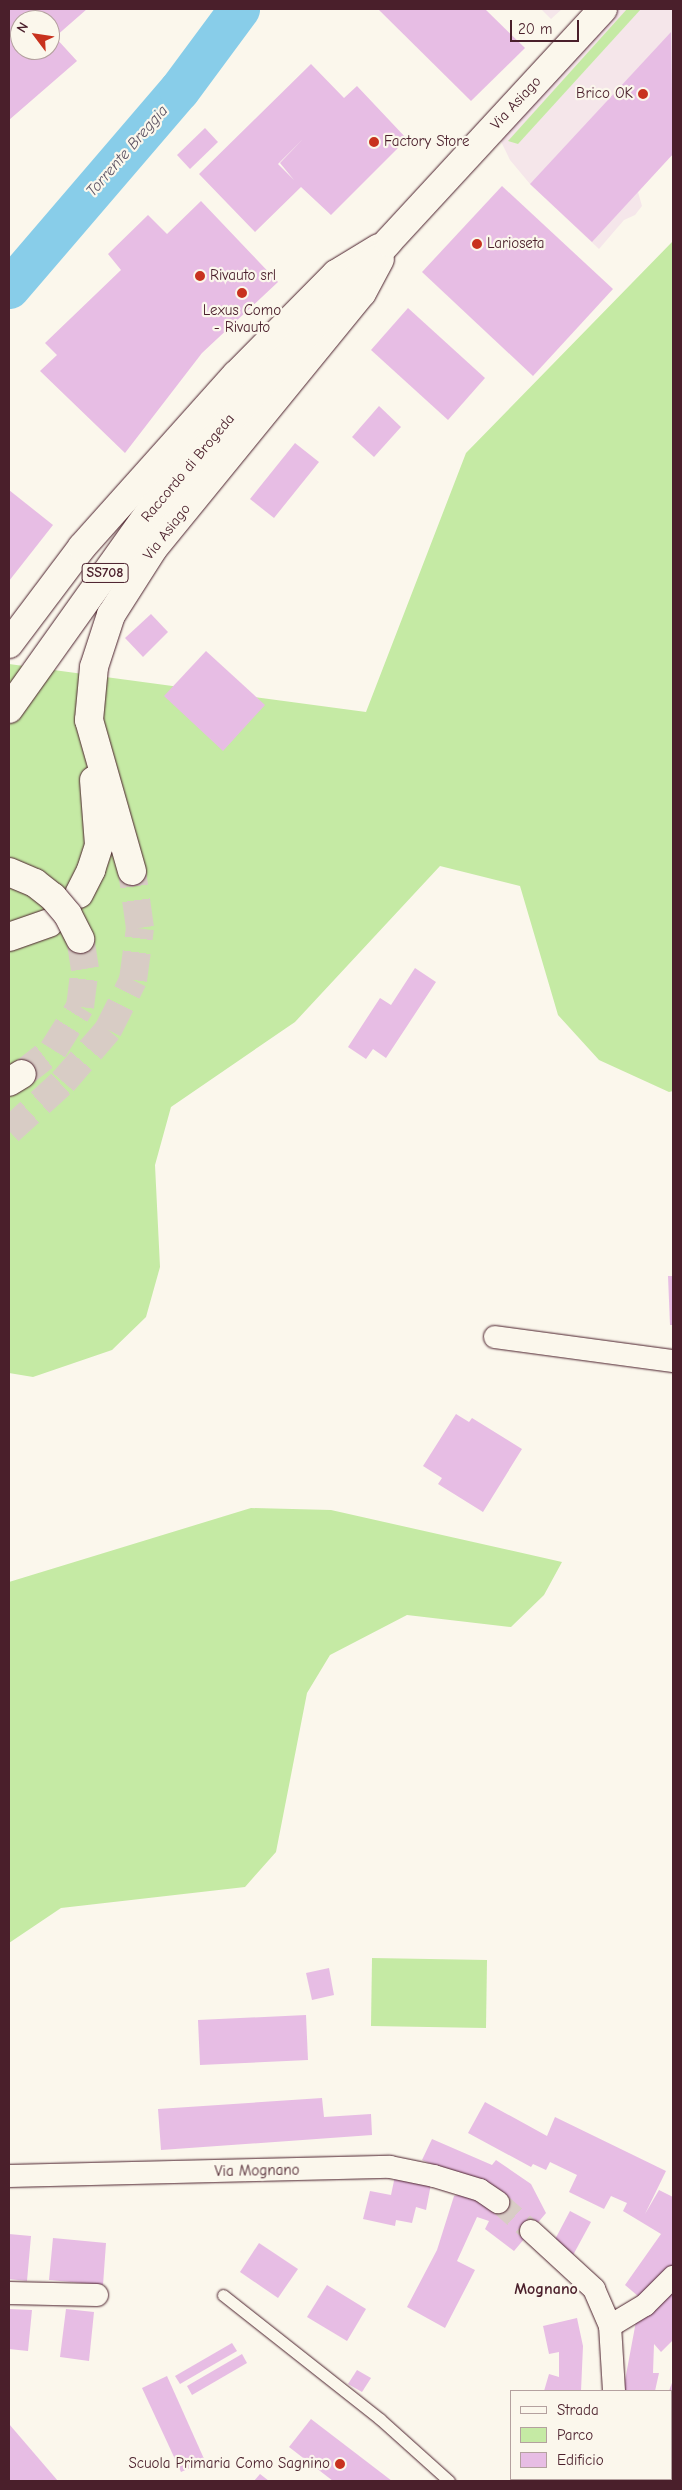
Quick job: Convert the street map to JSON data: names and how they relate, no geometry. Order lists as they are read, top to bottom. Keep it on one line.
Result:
{"streets":{"street":["Via Asiago","Raccordo di Brogeda","SS708","Via Mognano"]},"crossings":[["Via Asiago","Raccordo di Brogeda"],["Via Asiago","SS708"]],"districts":["Mognano"],"water":["Torrente Breggia"],"places":["Brico OK","Factory Store","Larioseta","Rivauto srl","Lexus Como - Rivauto","Scuola Primaria Como Sagnino"],"legend":["Strada","Parco","Edificio"],"scale_bar":"20 m","north":"top left"}
